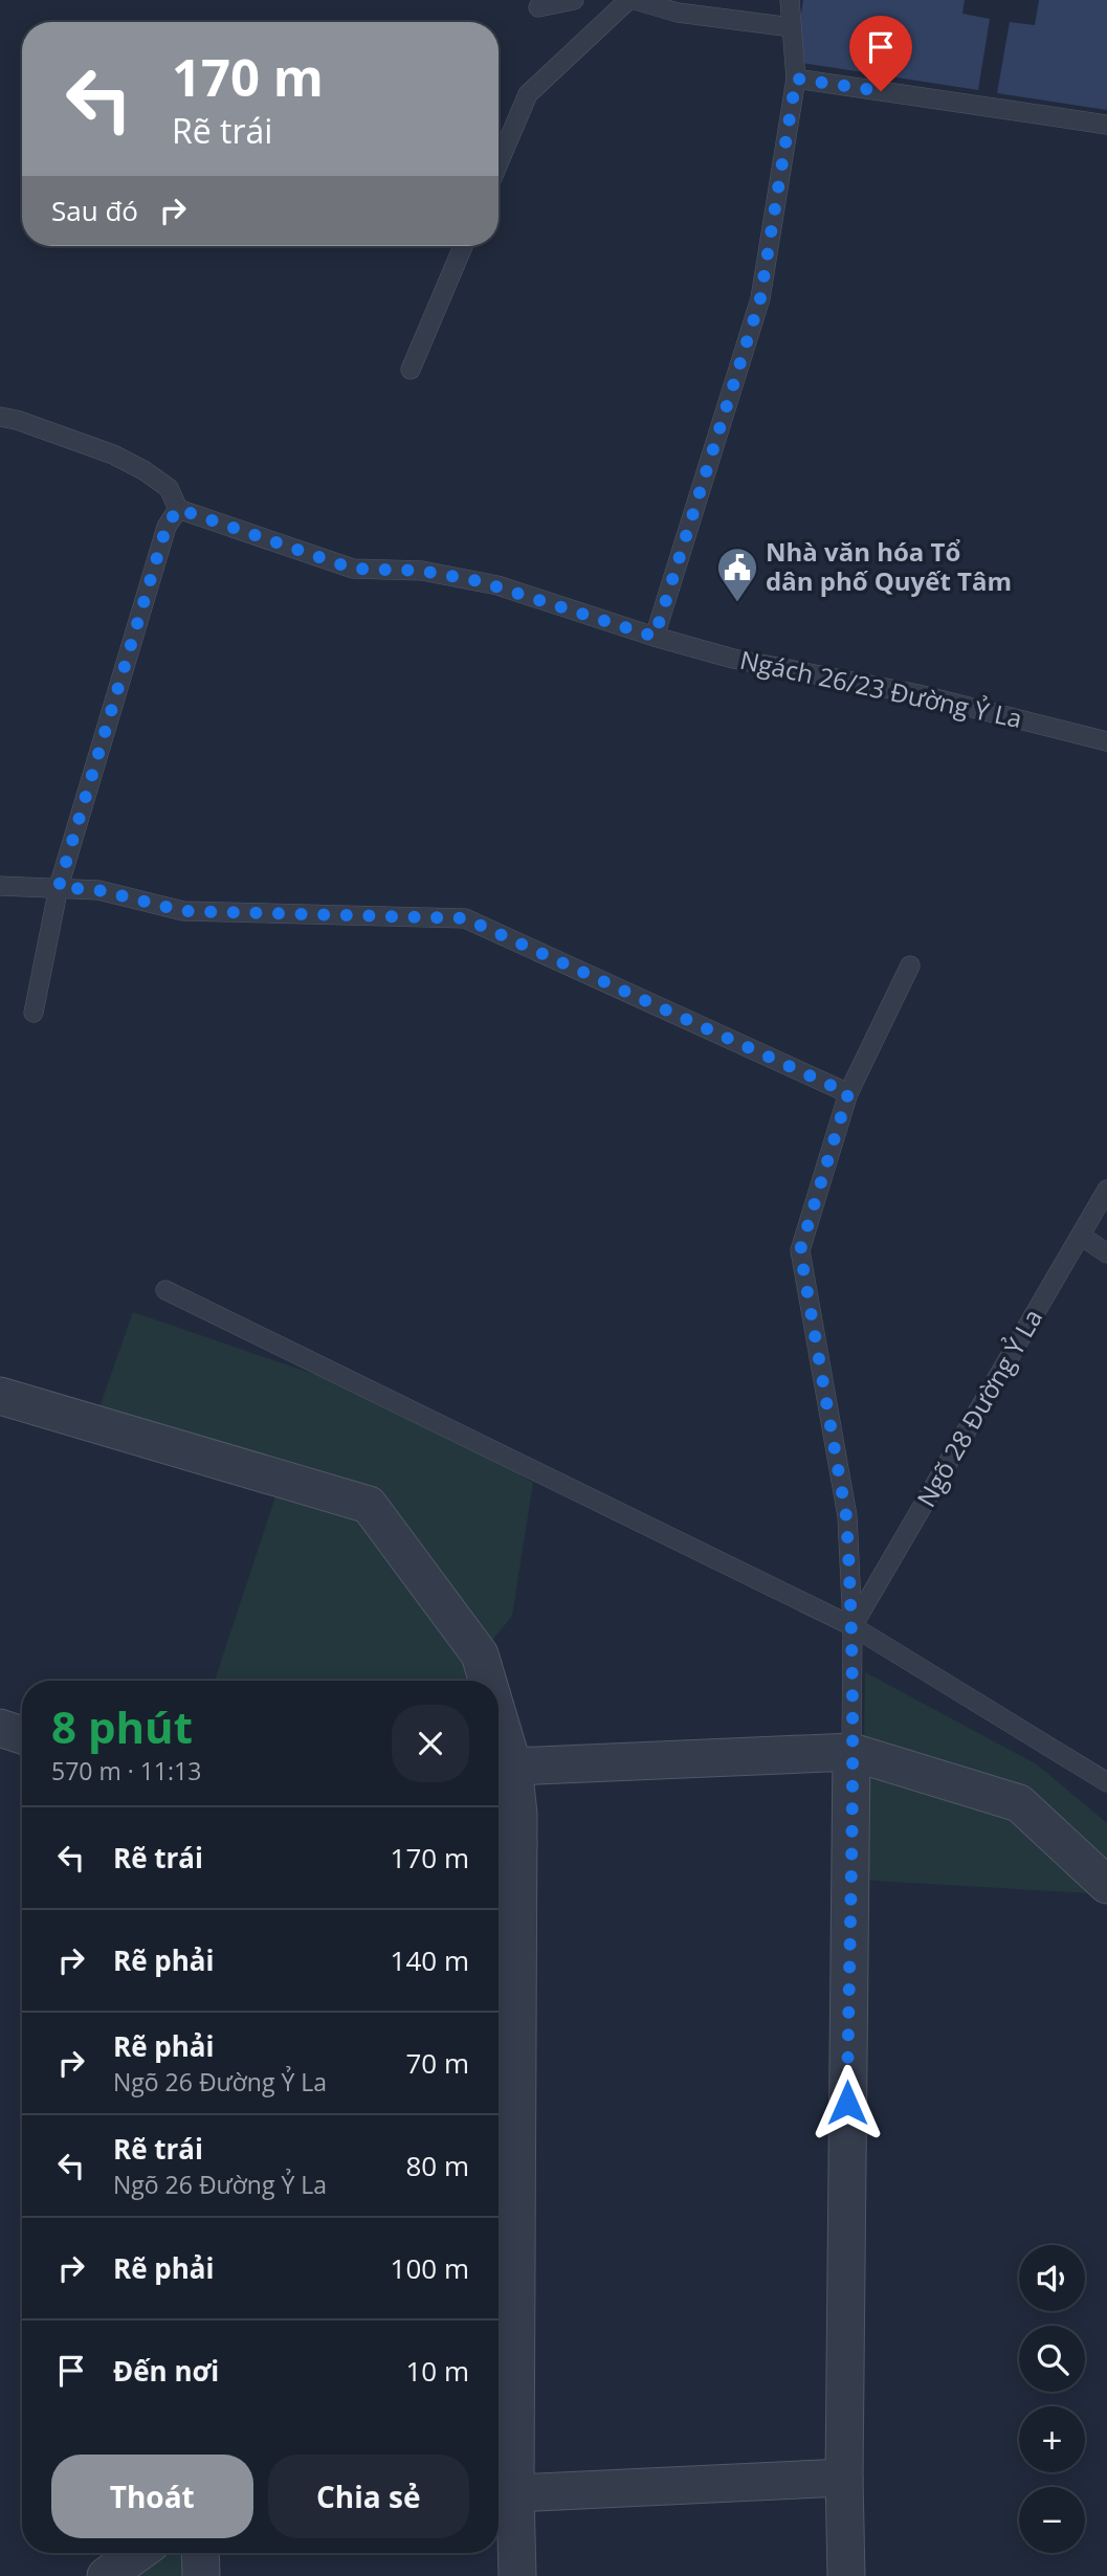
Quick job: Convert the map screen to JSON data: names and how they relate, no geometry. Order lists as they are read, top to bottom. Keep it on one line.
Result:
{"streets":{"lane":["Ngách 26/23 Đường Ỷ La","Ngõ 28 Đường Ỷ La"]},"places":{"public building":["Nhà văn hóa Tổ dân phố Quyết Tâm"]},"page":{"turn":["170 m","Rẽ trái"],"then":"Sau đó","heading":["8 phút","570 m · 11:13"],"list":[{"name":"Rẽ trái","value":"170 m"},{"name":"Rẽ phải","value":"140 m"},{"name":"Rẽ phải","note":"Ngõ 26 Đường Ỷ La","value":"70 m"},{"name":"Rẽ trái","note":"Ngõ 26 Đường Ỷ La","value":"80 m"},{"name":"Rẽ phải","value":"100 m"},{"name":"Đến nơi","value":"10 m"}],"map_buttons":["+","−"],"buttons":["Thoát","Chia sẻ"]}}
